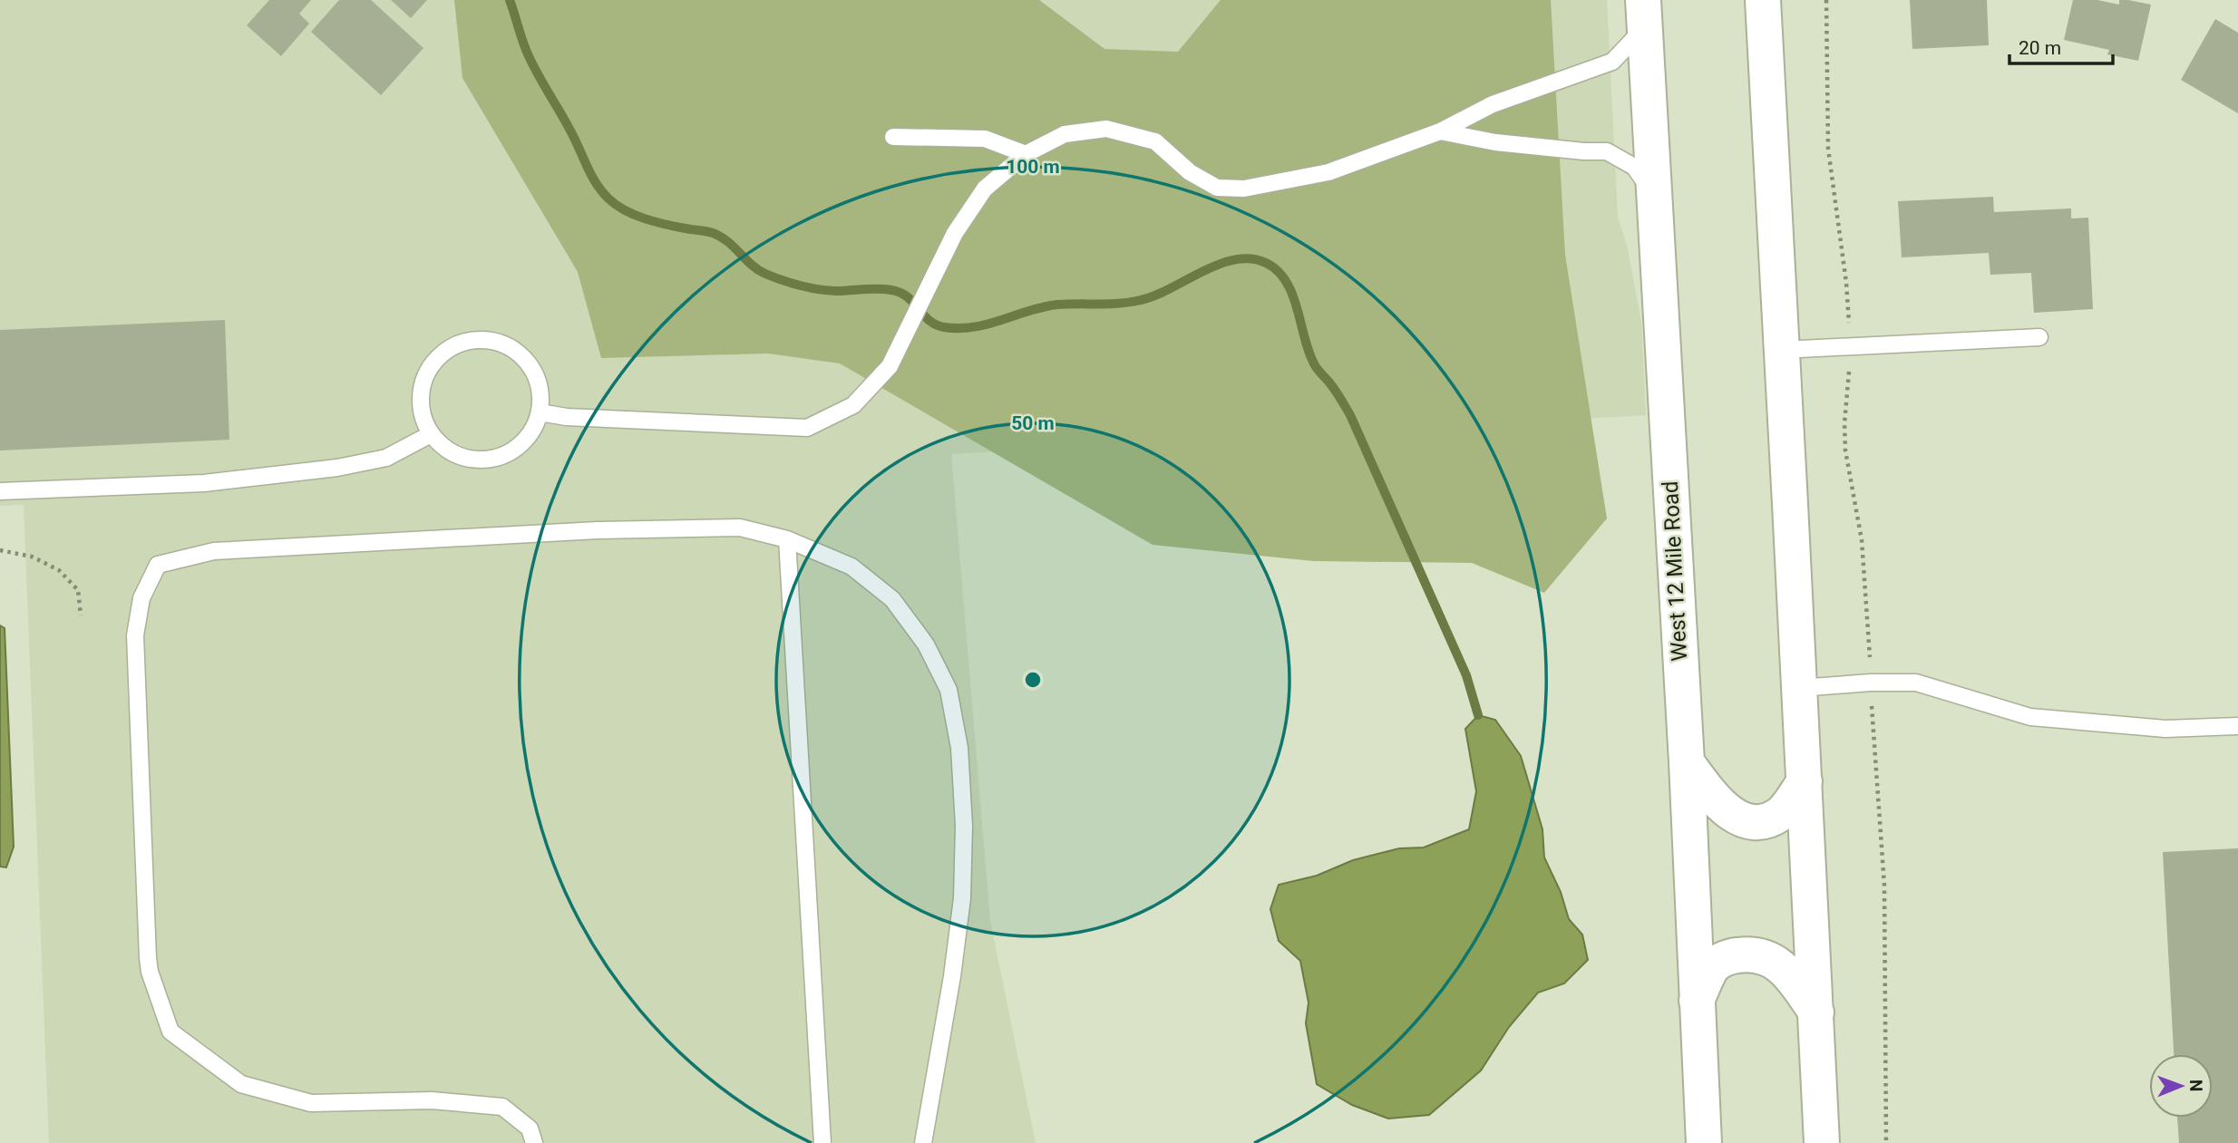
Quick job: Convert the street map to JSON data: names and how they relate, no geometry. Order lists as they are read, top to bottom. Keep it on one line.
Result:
{"streets":{"main road":["West 12 Mile Road"]},"scale_bar":"20 m","north":"right","rings":["100 m","50 m"]}
